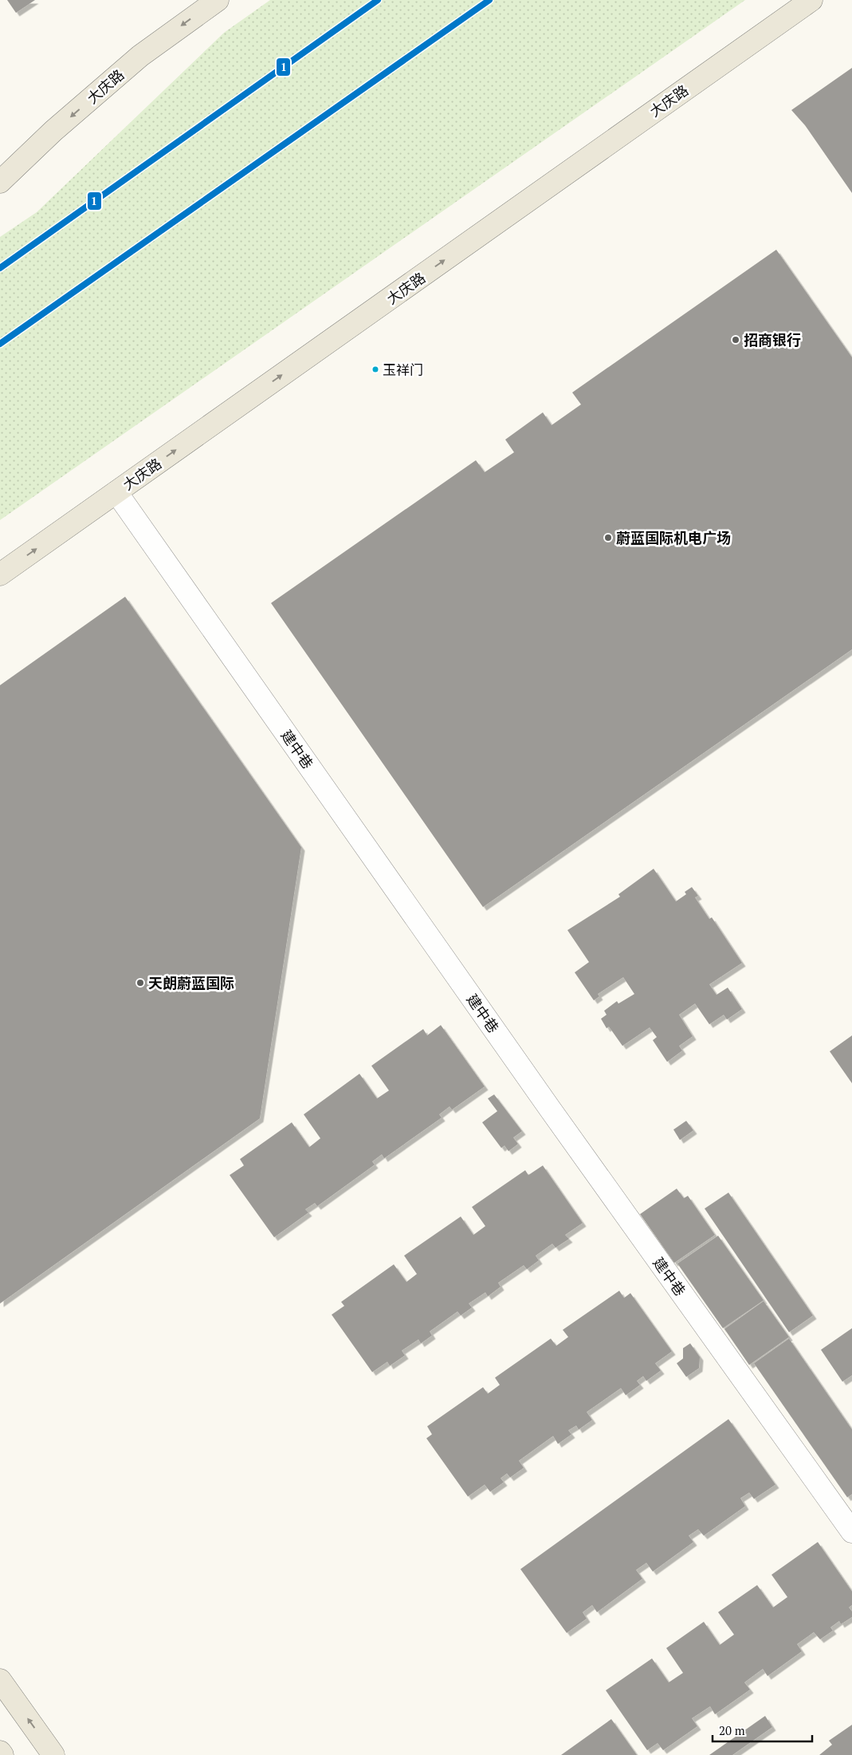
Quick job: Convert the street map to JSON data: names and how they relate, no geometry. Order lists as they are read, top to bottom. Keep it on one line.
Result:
{"streets":{"main road":["大庆路"],"street":["建中巷"]},"crossings":[["大庆路","建中巷"]],"places":["招商银行","玉祥门","蔚蓝国际机电广场","天朗蔚蓝国际"],"lines":["transit line 1"],"scale_bar":"20 m"}
